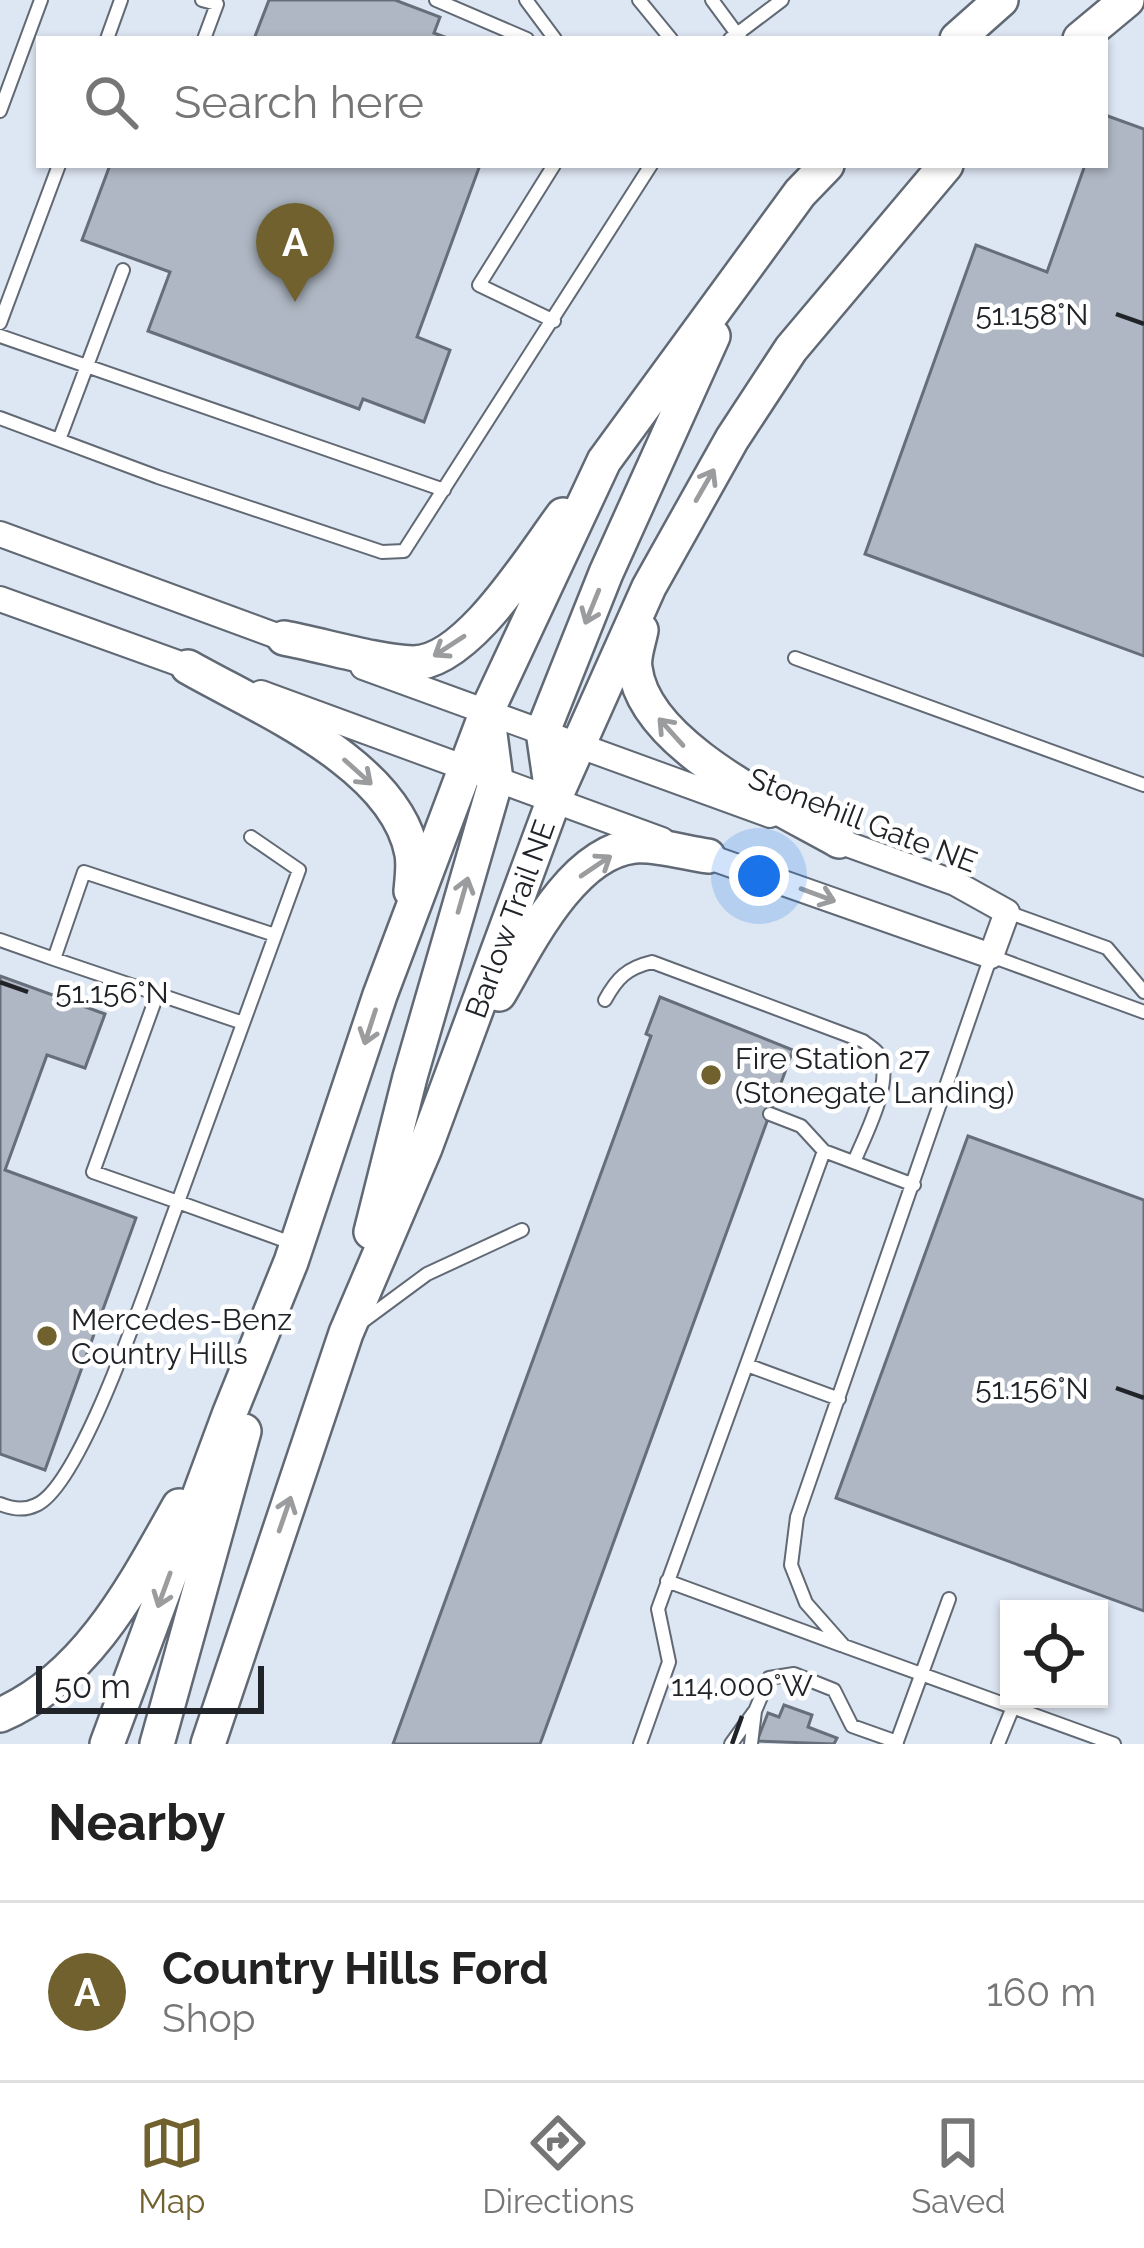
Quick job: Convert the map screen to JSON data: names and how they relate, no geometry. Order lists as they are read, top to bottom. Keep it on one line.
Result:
{"streets":{"main road":["Barlow Trail NE"],"street":["Stonehill Gate NE"]},"crossings":[["Stonehill Gate NE","Barlow Trail NE"]],"places":["Fire Station 27 (Stonegate Landing)","Mercedes-Benz Country Hills"],"scale_bar":"50 m","page":{"search":"Search here","pins":"A","scale":"50 m","heading":"Nearby","list":[{"mark":"A","name":"Country Hills Ford","note":"Shop","value":"160 m"}],"nav":["Map","Directions","Saved"]},"coordinates":["51.158°N","51.156°N","114.000°W"]}
